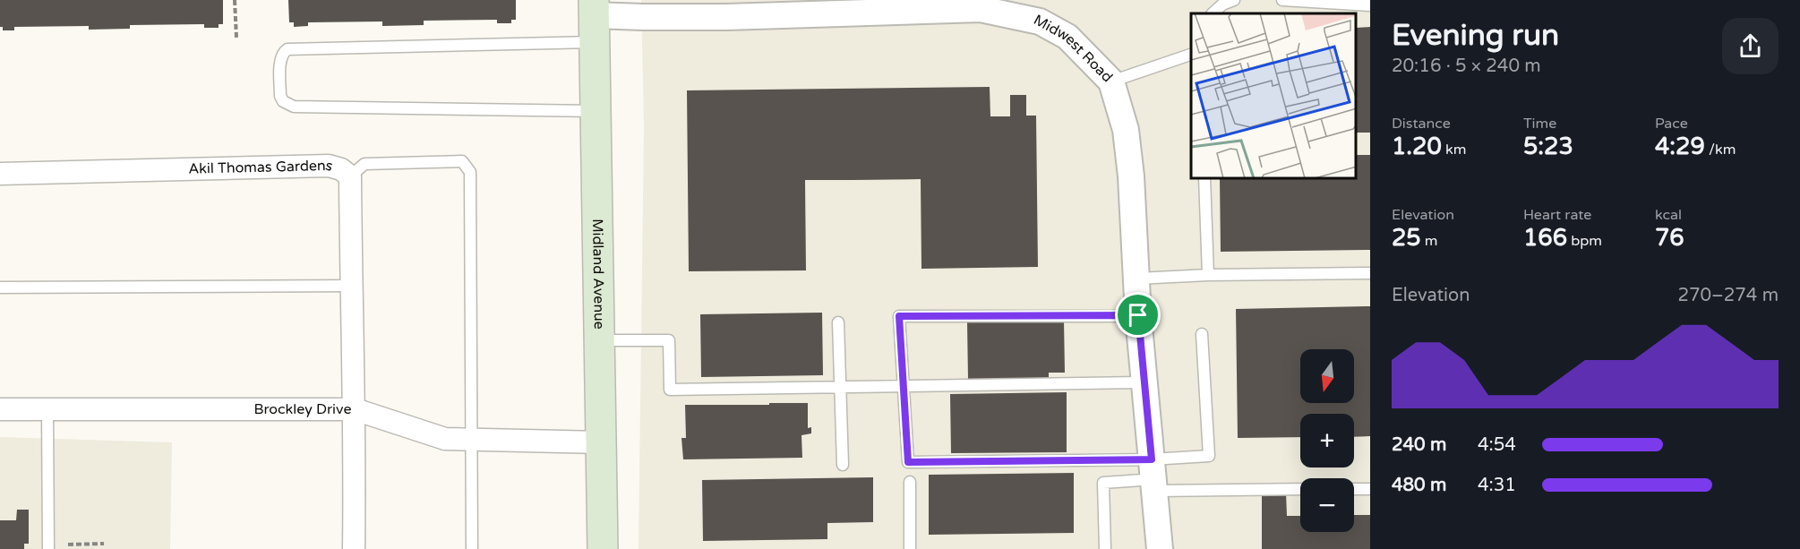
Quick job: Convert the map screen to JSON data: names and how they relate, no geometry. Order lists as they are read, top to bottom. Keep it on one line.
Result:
{"streets":{"main road":["Midland Avenue"],"street":["Midwest Road","Akil Thomas Gardens","Brockley Drive"]},"crossings":[["Midwest Road","Midland Avenue"],["Akil Thomas Gardens","Brockley Drive"],["Midland Avenue","Brockley Drive"]],"north":"bottom","page":{"heading":["Evening run","20:16 · 5 × 240 m"],"stats":[["Distance","1.20 km"],["Time","5:23"],["Pace","4:29 /km"],["Elevation","25 m"],["Heart rate","166 bpm"],["kcal","76"]],"chart":["Elevation","270–274 m"],"map_buttons":["+","−"],"list":[{"name":"240 m","note":"4:54"},{"name":"480 m","note":"4:31"}]}}
